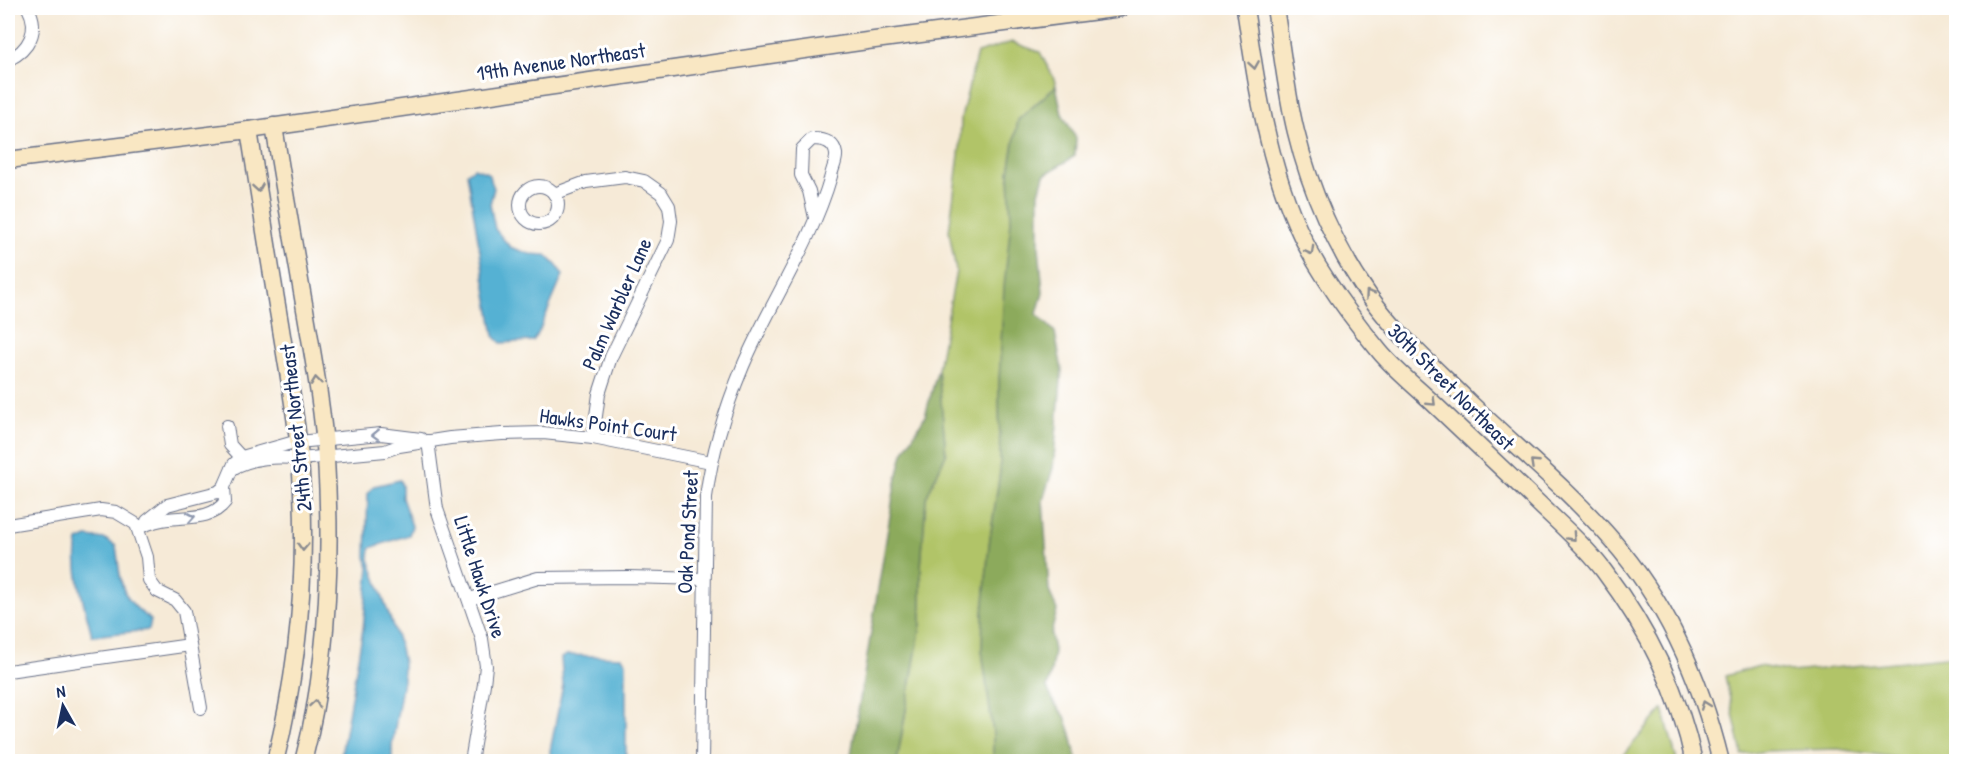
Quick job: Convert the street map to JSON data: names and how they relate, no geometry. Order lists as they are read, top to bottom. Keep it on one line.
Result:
{"streets":{"street":["19th Avenue Northeast","Palm Warbler Lane","30th Street Northeast","Hawks Point Court","24th Street Northeast","Oak Pond Street","Little Hawk Drive"]},"crossings":[["19th Avenue Northeast","24th Street Northeast"],["Palm Warbler Lane","Hawks Point Court"],["Hawks Point Court","24th Street Northeast"],["Hawks Point Court","Oak Pond Street"],["Hawks Point Court","Little Hawk Drive"]],"north":"top"}
